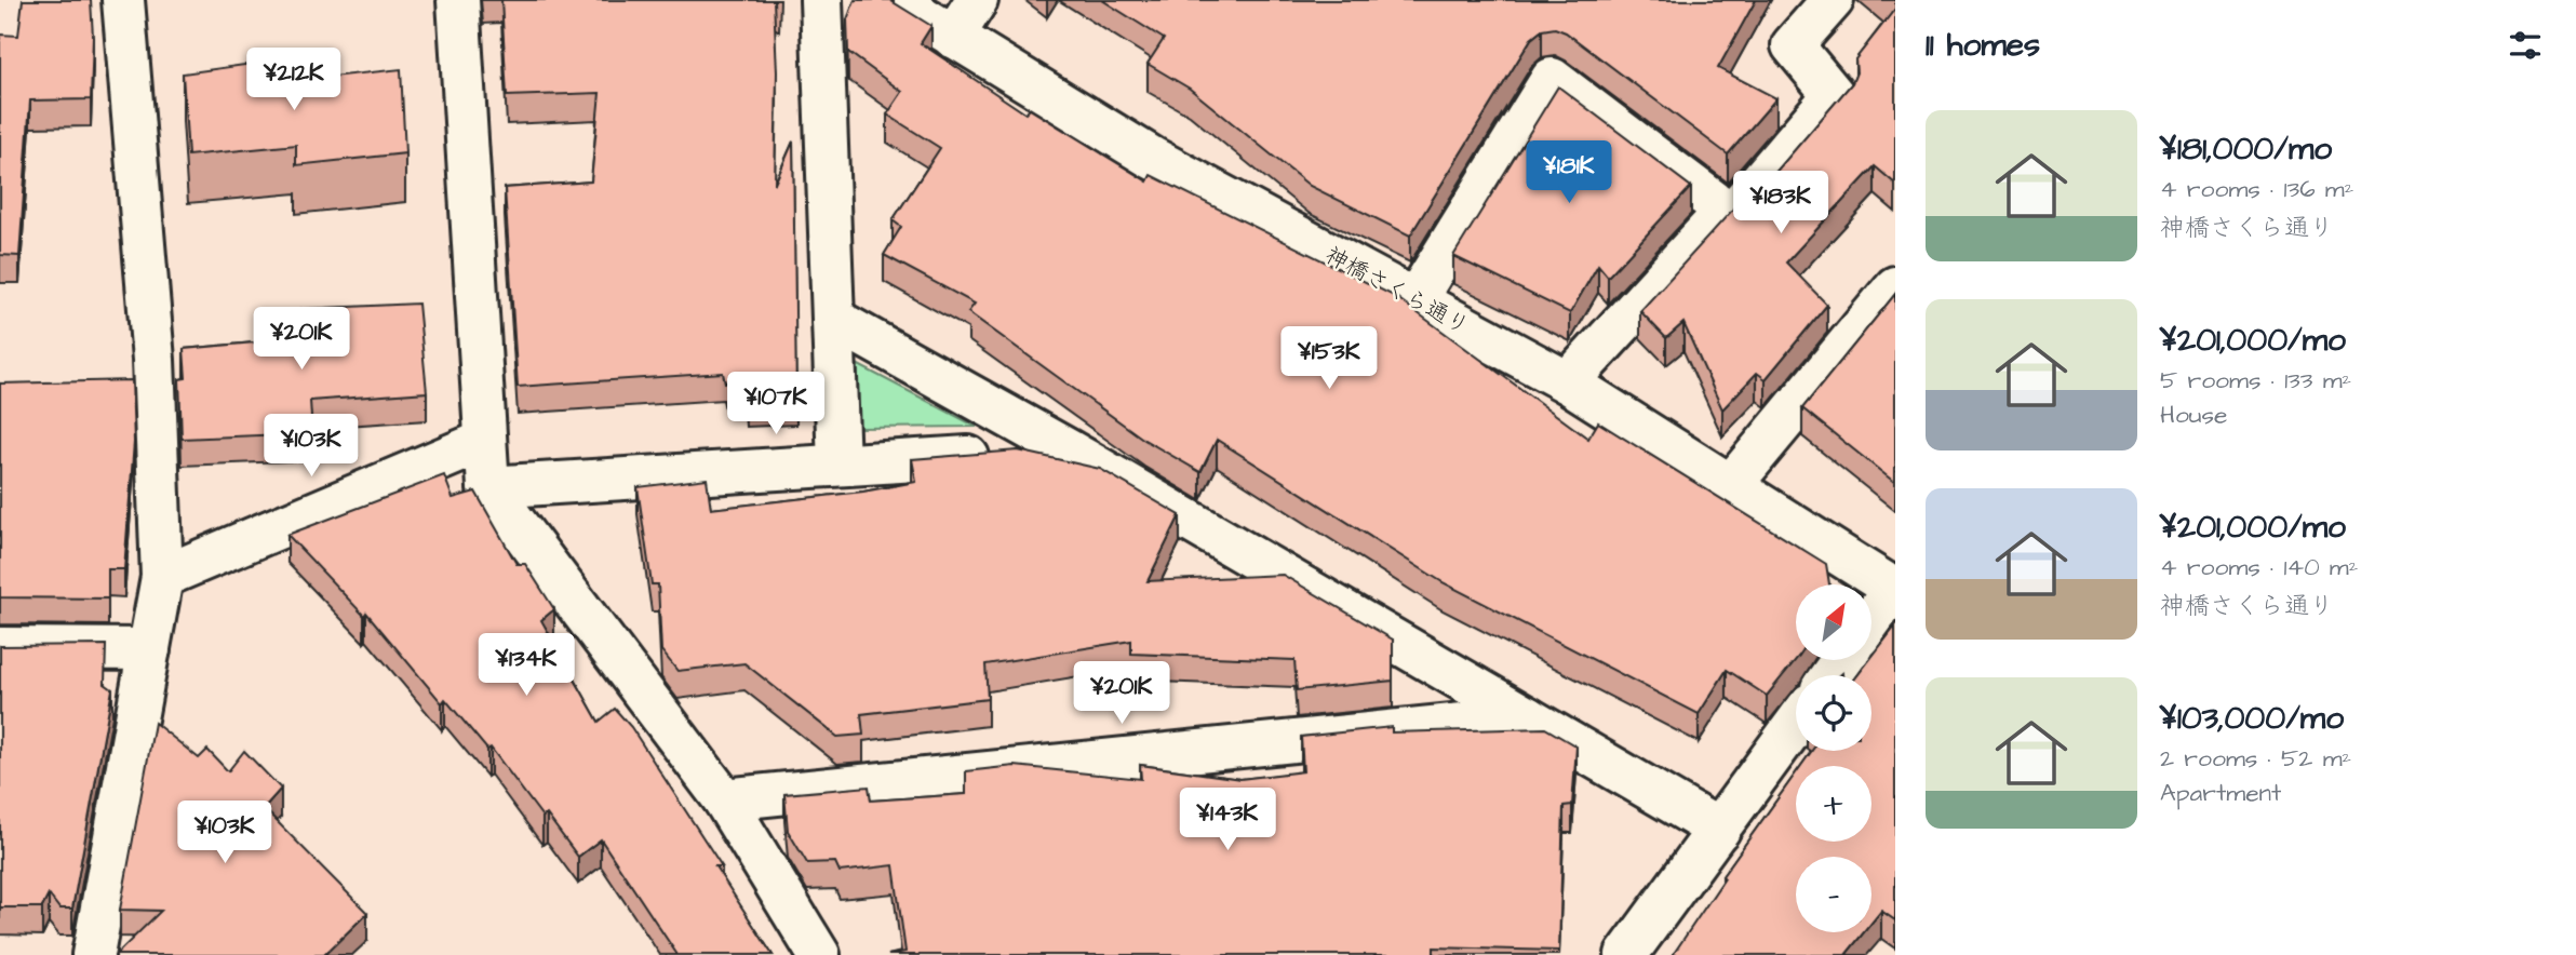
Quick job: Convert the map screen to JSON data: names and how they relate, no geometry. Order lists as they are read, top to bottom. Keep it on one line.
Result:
{"streets":{"street":["神橋さくら通り"]},"north":"top right","page":{"heading":"11 homes","price":["¥212K","¥181K","¥183K","¥201K","¥153K","¥107K","¥103K","¥134K","¥201K","¥143K","¥103K"],"list":[{"name":"¥181,000/mo","note":"4 rooms · 136 m² · 神橋さくら通り"},{"name":"¥201,000/mo","note":"5 rooms · 133 m² · House"},{"name":"¥201,000/mo","note":"4 rooms · 140 m² · 神橋さくら通り"},{"name":"¥103,000/mo","note":"2 rooms · 52 m² · Apartment"}],"map_buttons":["+","−"]}}
